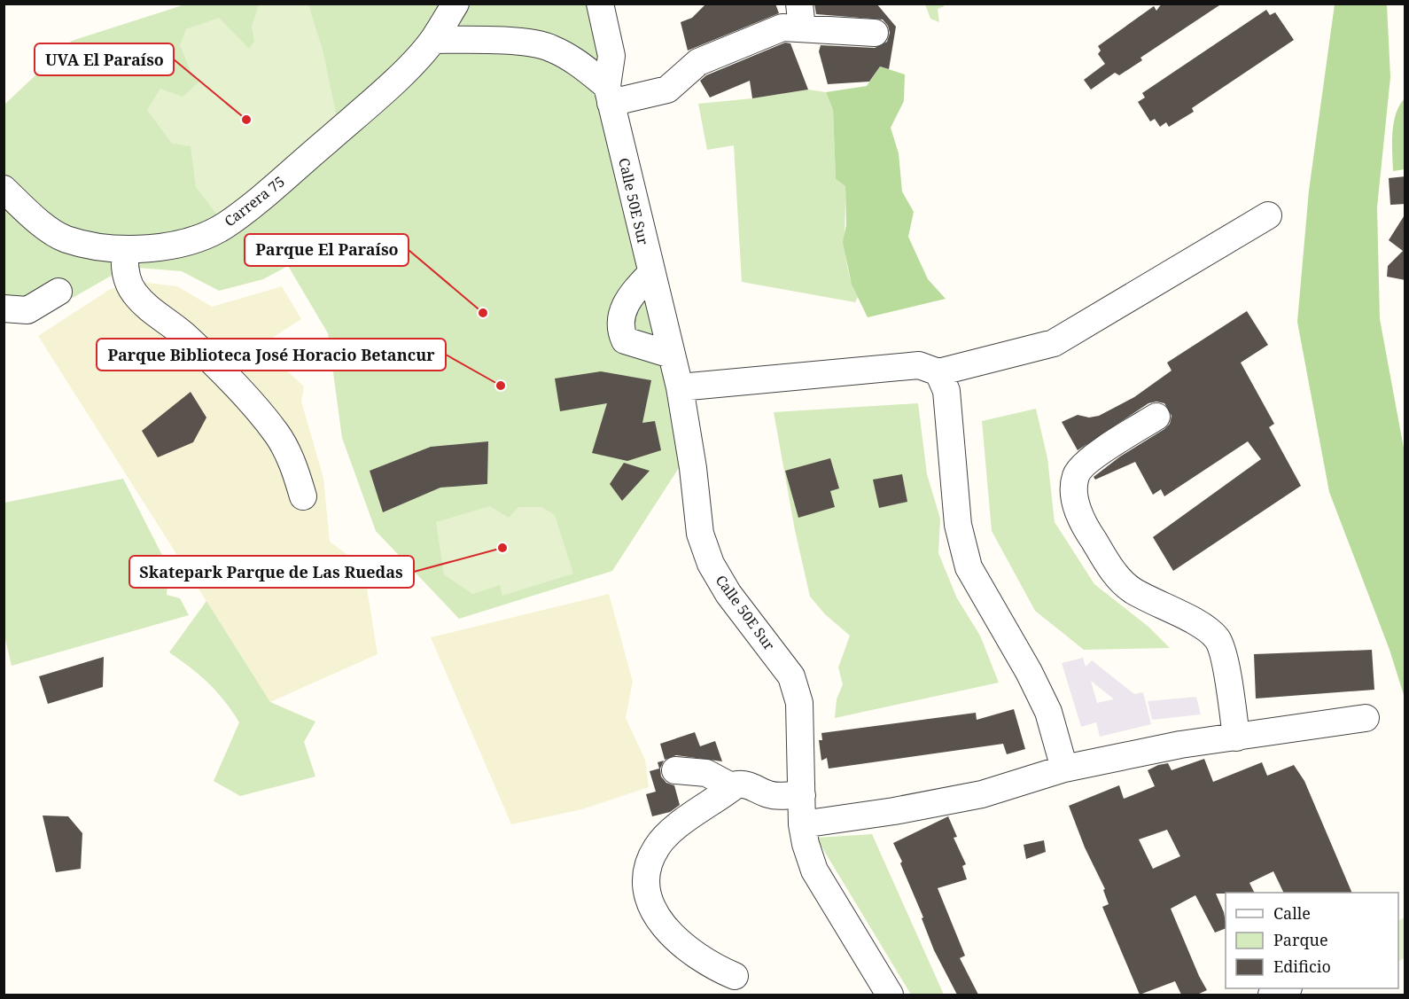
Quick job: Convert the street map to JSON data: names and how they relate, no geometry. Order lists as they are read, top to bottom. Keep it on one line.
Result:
{"streets":{"street":["Carrera 75","Calle 50E Sur"]},"places":["UVA El Paraíso","Parque El Paraíso","Parque Biblioteca José Horacio Betancur","Skatepark Parque de Las Ruedas"],"legend":["Calle","Parque","Edificio"]}
